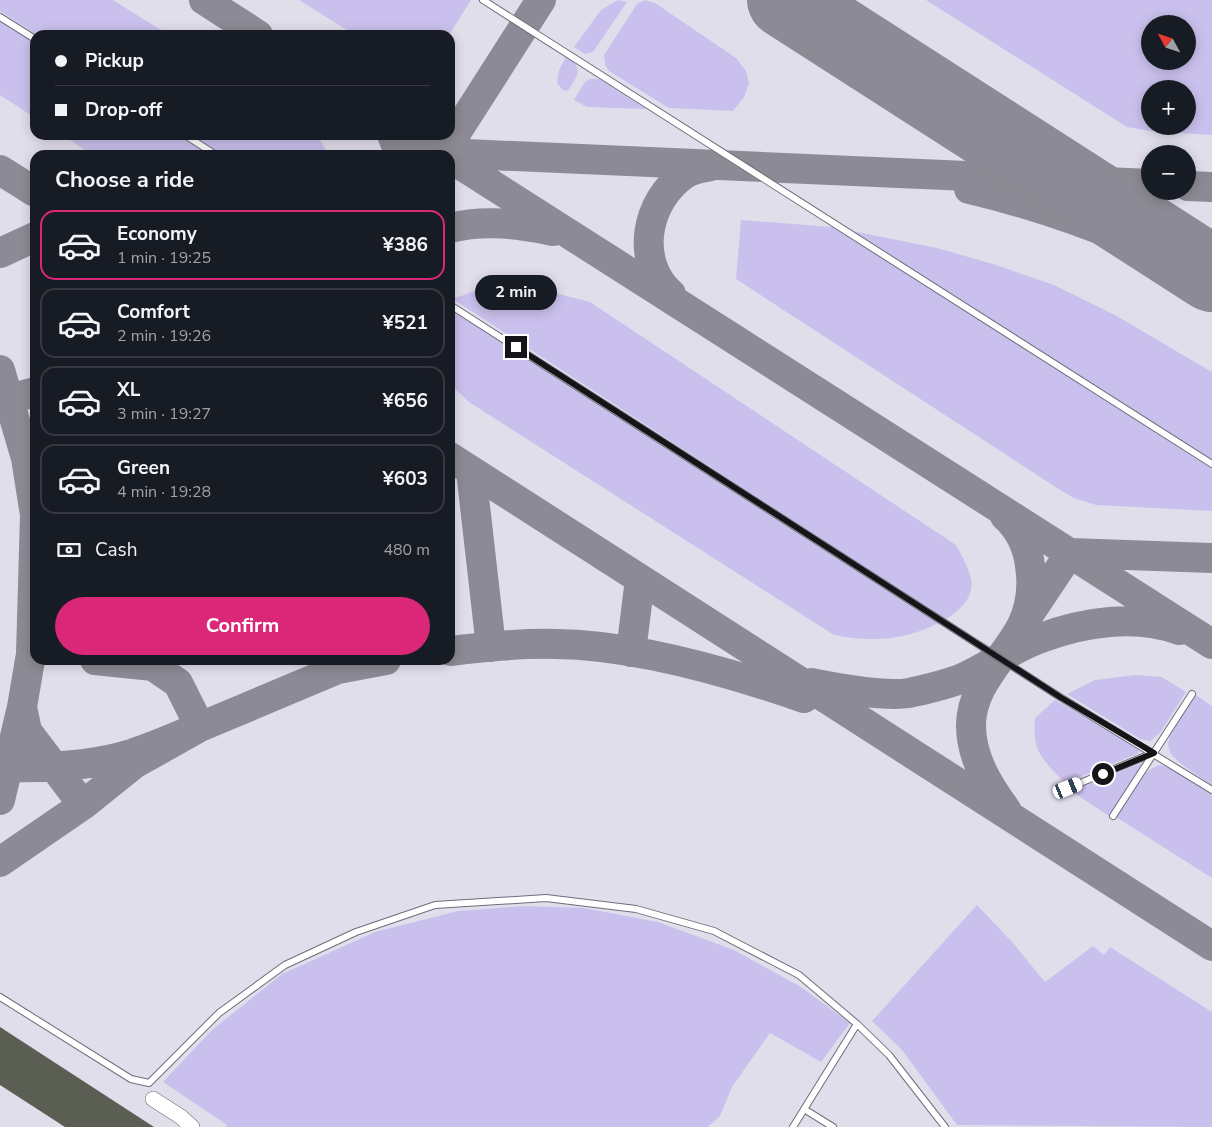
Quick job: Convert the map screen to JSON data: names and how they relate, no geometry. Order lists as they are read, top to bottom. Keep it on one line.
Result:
{"north":"top left","page":{"map_buttons":["+","−"],"banner":["Pickup","Drop-off"],"heading":"Choose a ride","list":[{"name":"Economy","note":"1 min · 19:25","value":"¥386"},{"name":"Comfort","note":"2 min · 19:26","value":"¥521"},{"name":"XL","note":"3 min · 19:27","value":"¥656"},{"name":"Green","note":"4 min · 19:28","value":"¥603"}],"bubble":"2 min","pay":["Cash","480 m"],"buttons":"Confirm"}}
